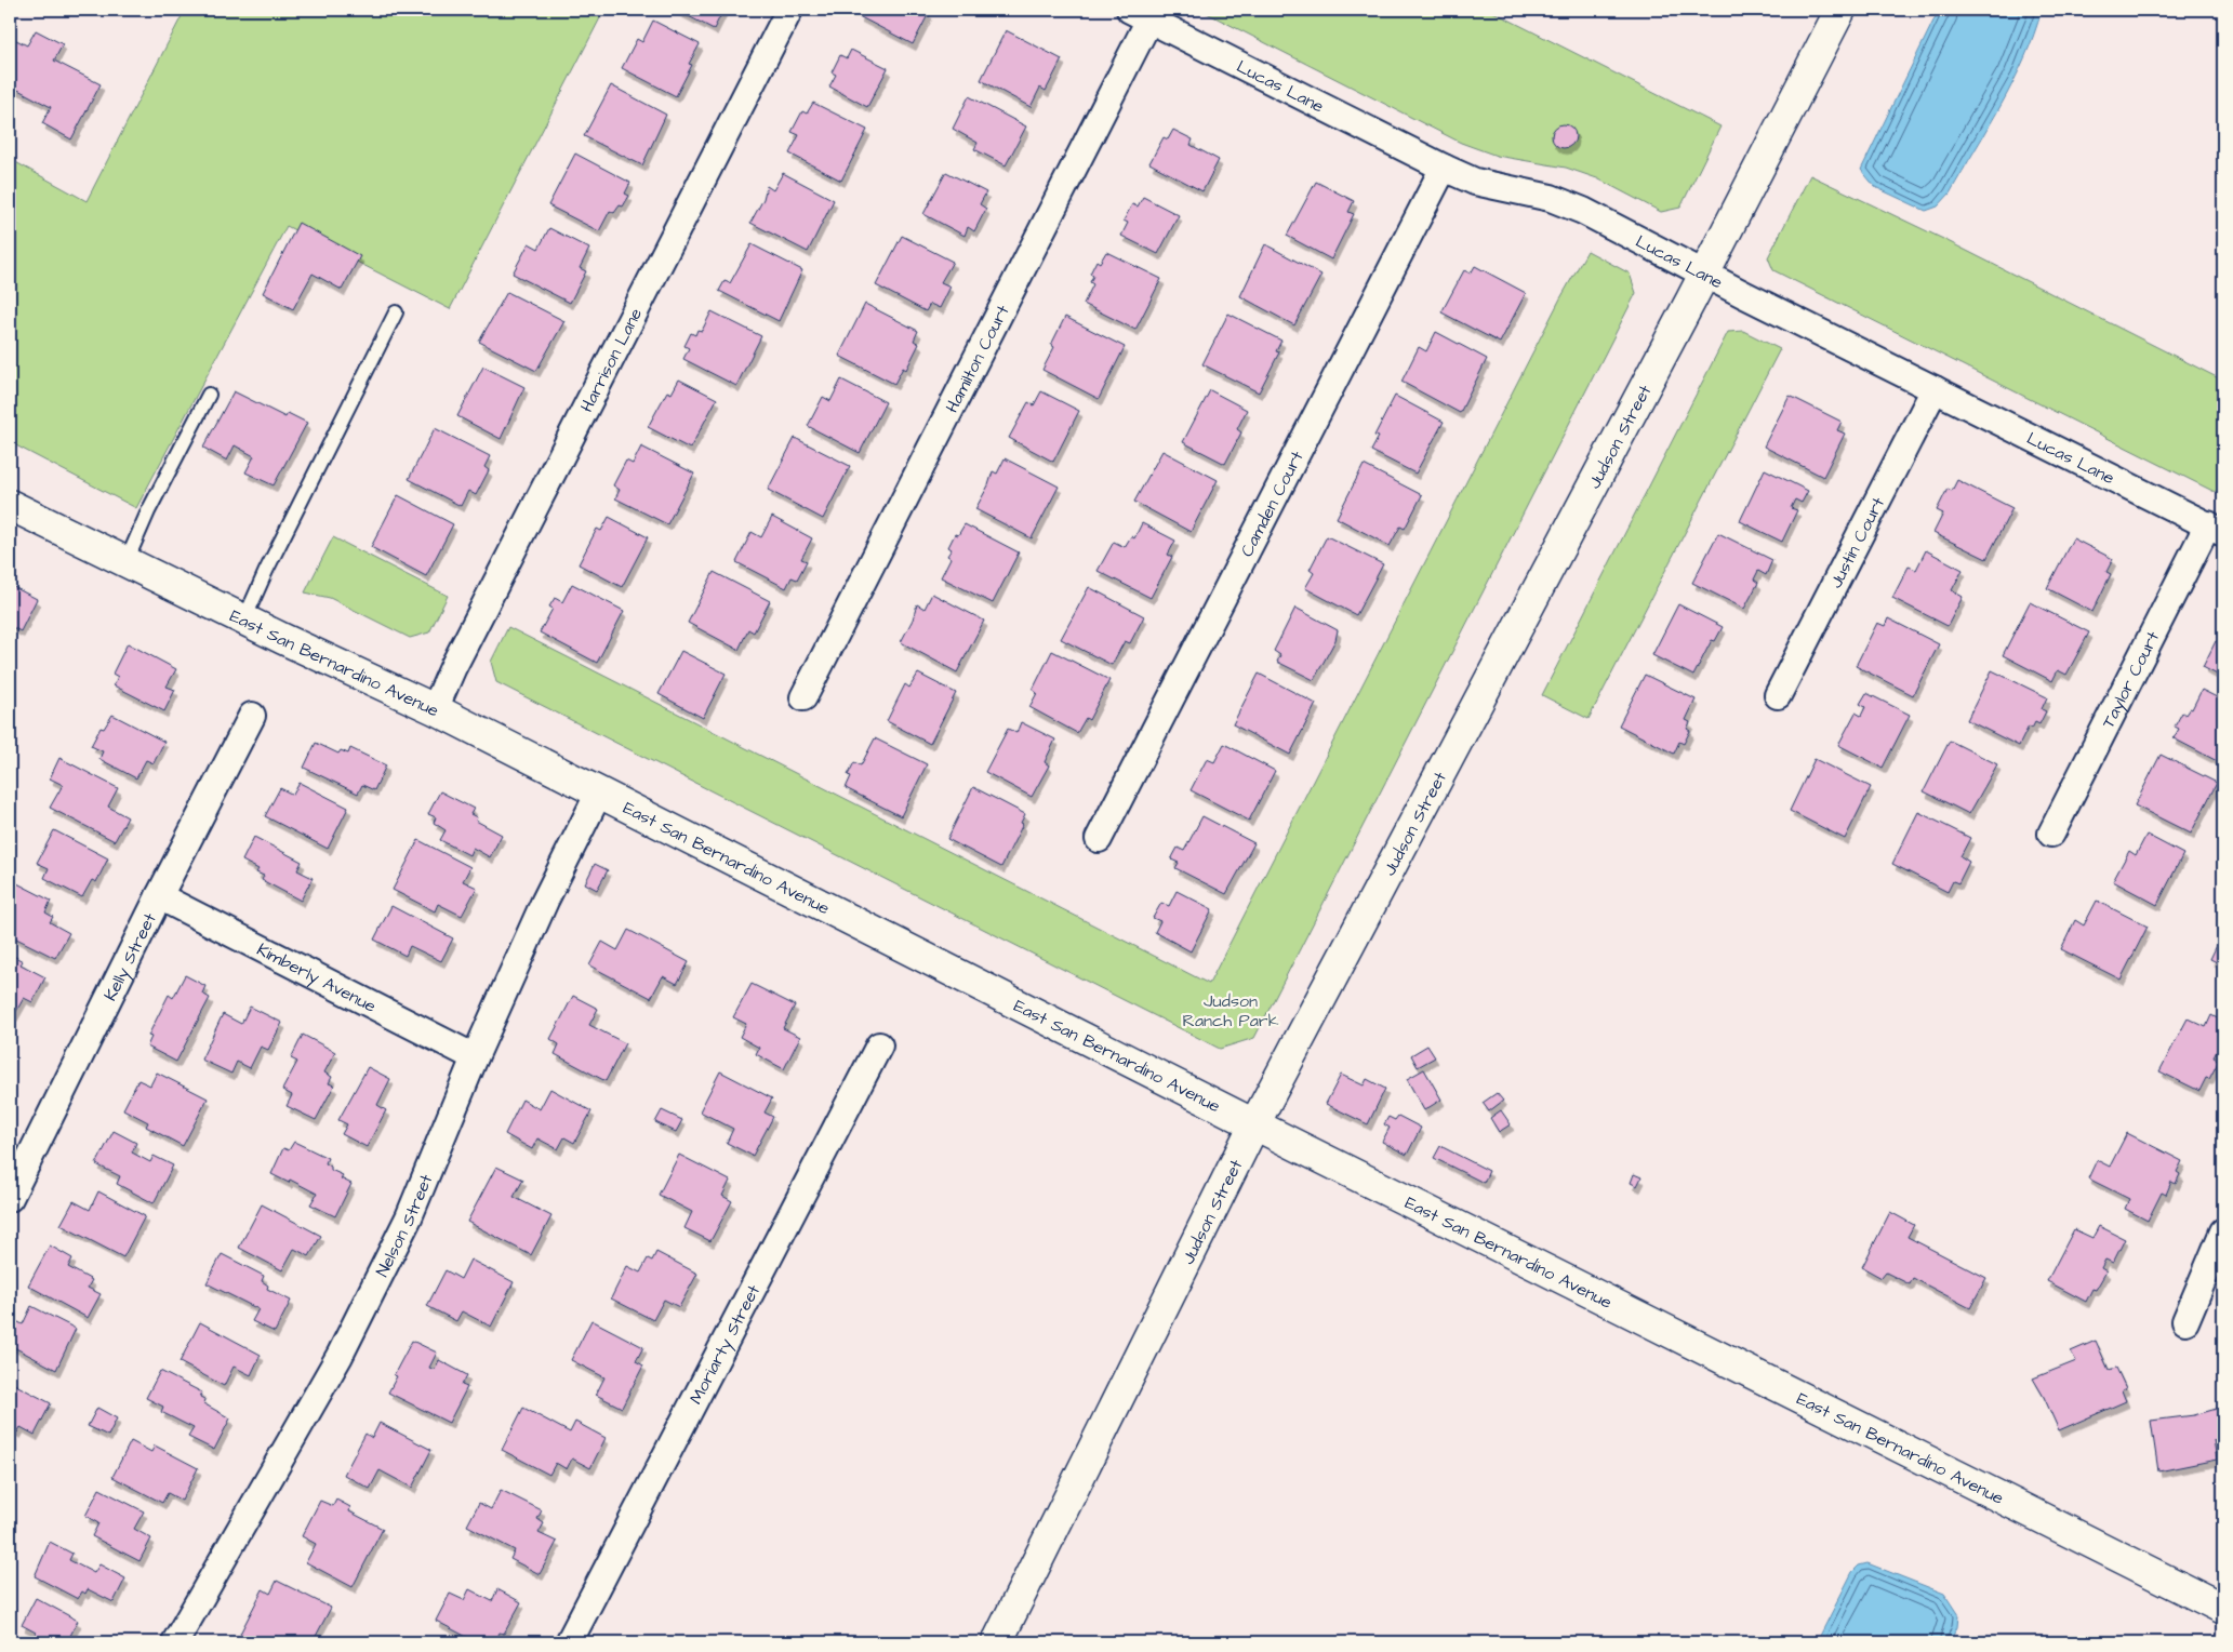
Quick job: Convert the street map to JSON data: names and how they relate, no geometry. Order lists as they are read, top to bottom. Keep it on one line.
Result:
{"streets":{"street":["Lucas Lane","Hamilton Court","Harrison Lane","Judson Street","Camden Court","Justin Court","East San Bernardino Avenue","Taylor Court","Kelly Street","Kimberly Avenue","Nelson Street","Moriarty Street"]},"crossings":[["Lucas Lane","Hamilton Court"],["Lucas Lane","Judson Street"],["Lucas Lane","Camden Court"],["Lucas Lane","Justin Court"],["Lucas Lane","Taylor Court"],["Harrison Lane","East San Bernardino Avenue"],["Judson Street","East San Bernardino Avenue"],["East San Bernardino Avenue","Nelson Street"],["Kelly Street","Kimberly Avenue"],["Kimberly Avenue","Nelson Street"]],"parks":["Judson Ranch Park"]}
